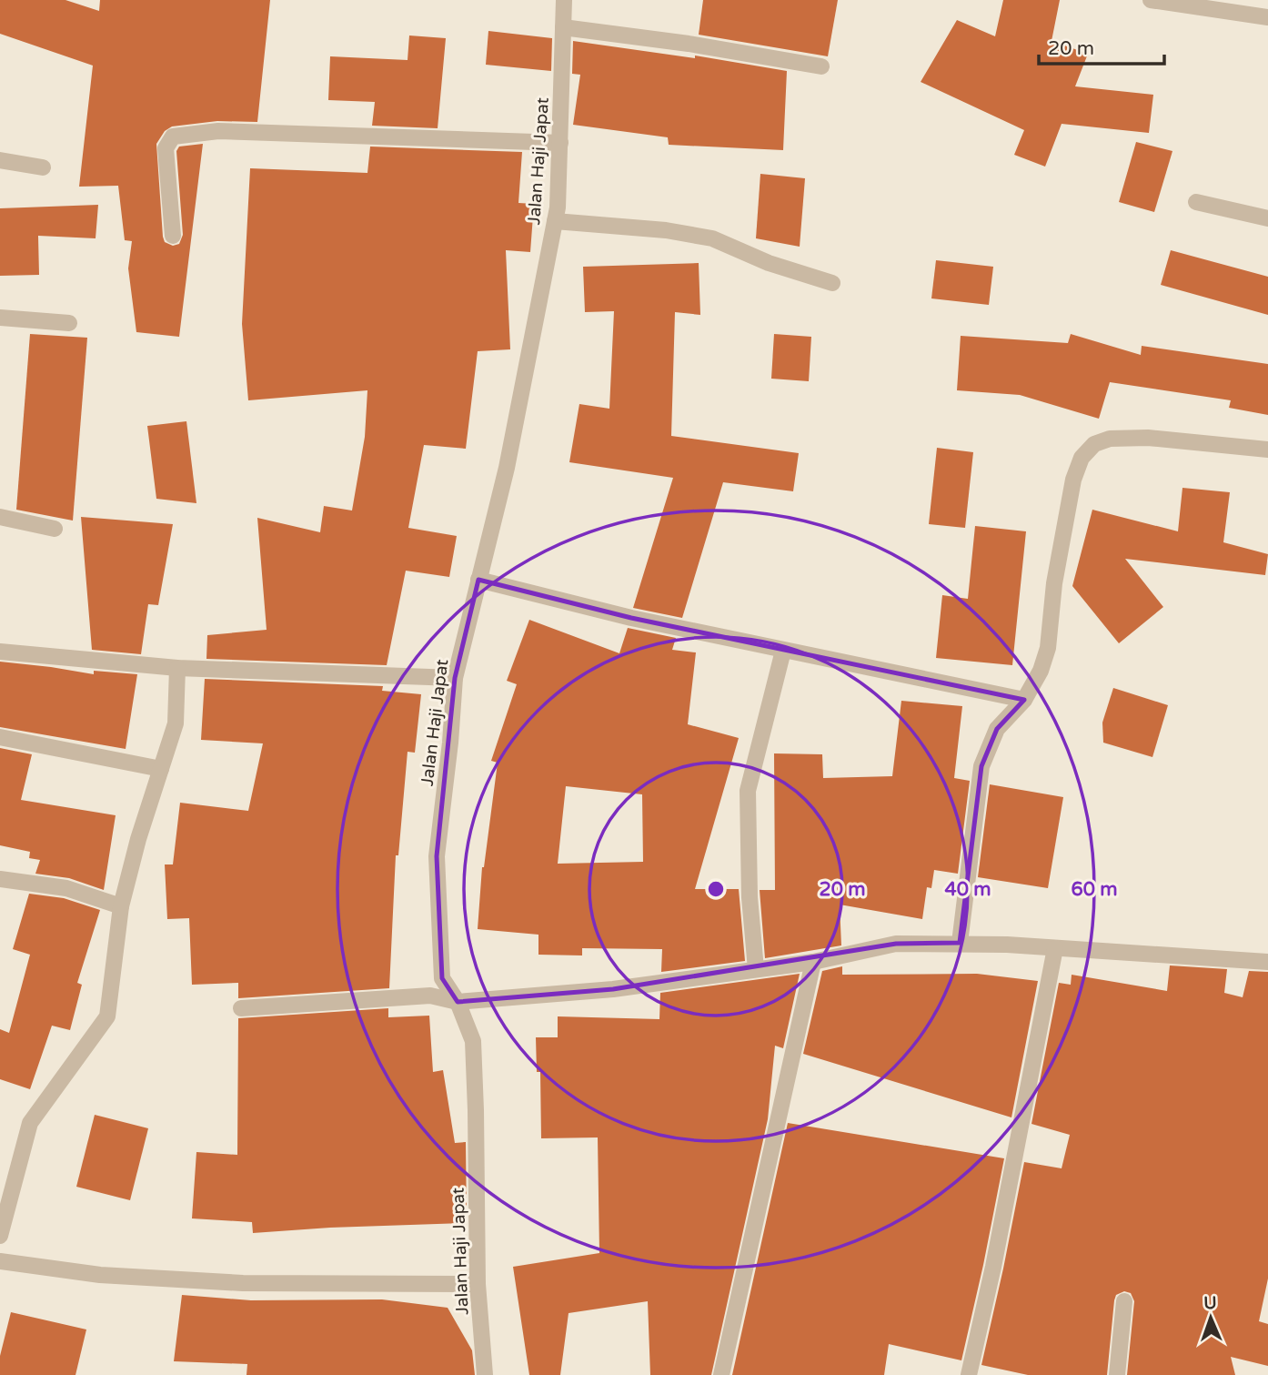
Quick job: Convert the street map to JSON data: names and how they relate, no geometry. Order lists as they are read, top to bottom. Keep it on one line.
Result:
{"streets":{"street":["Jalan Haji Japat"]},"scale_bar":"20 m","north":"top","rings":["20 m","40 m","60 m"]}
